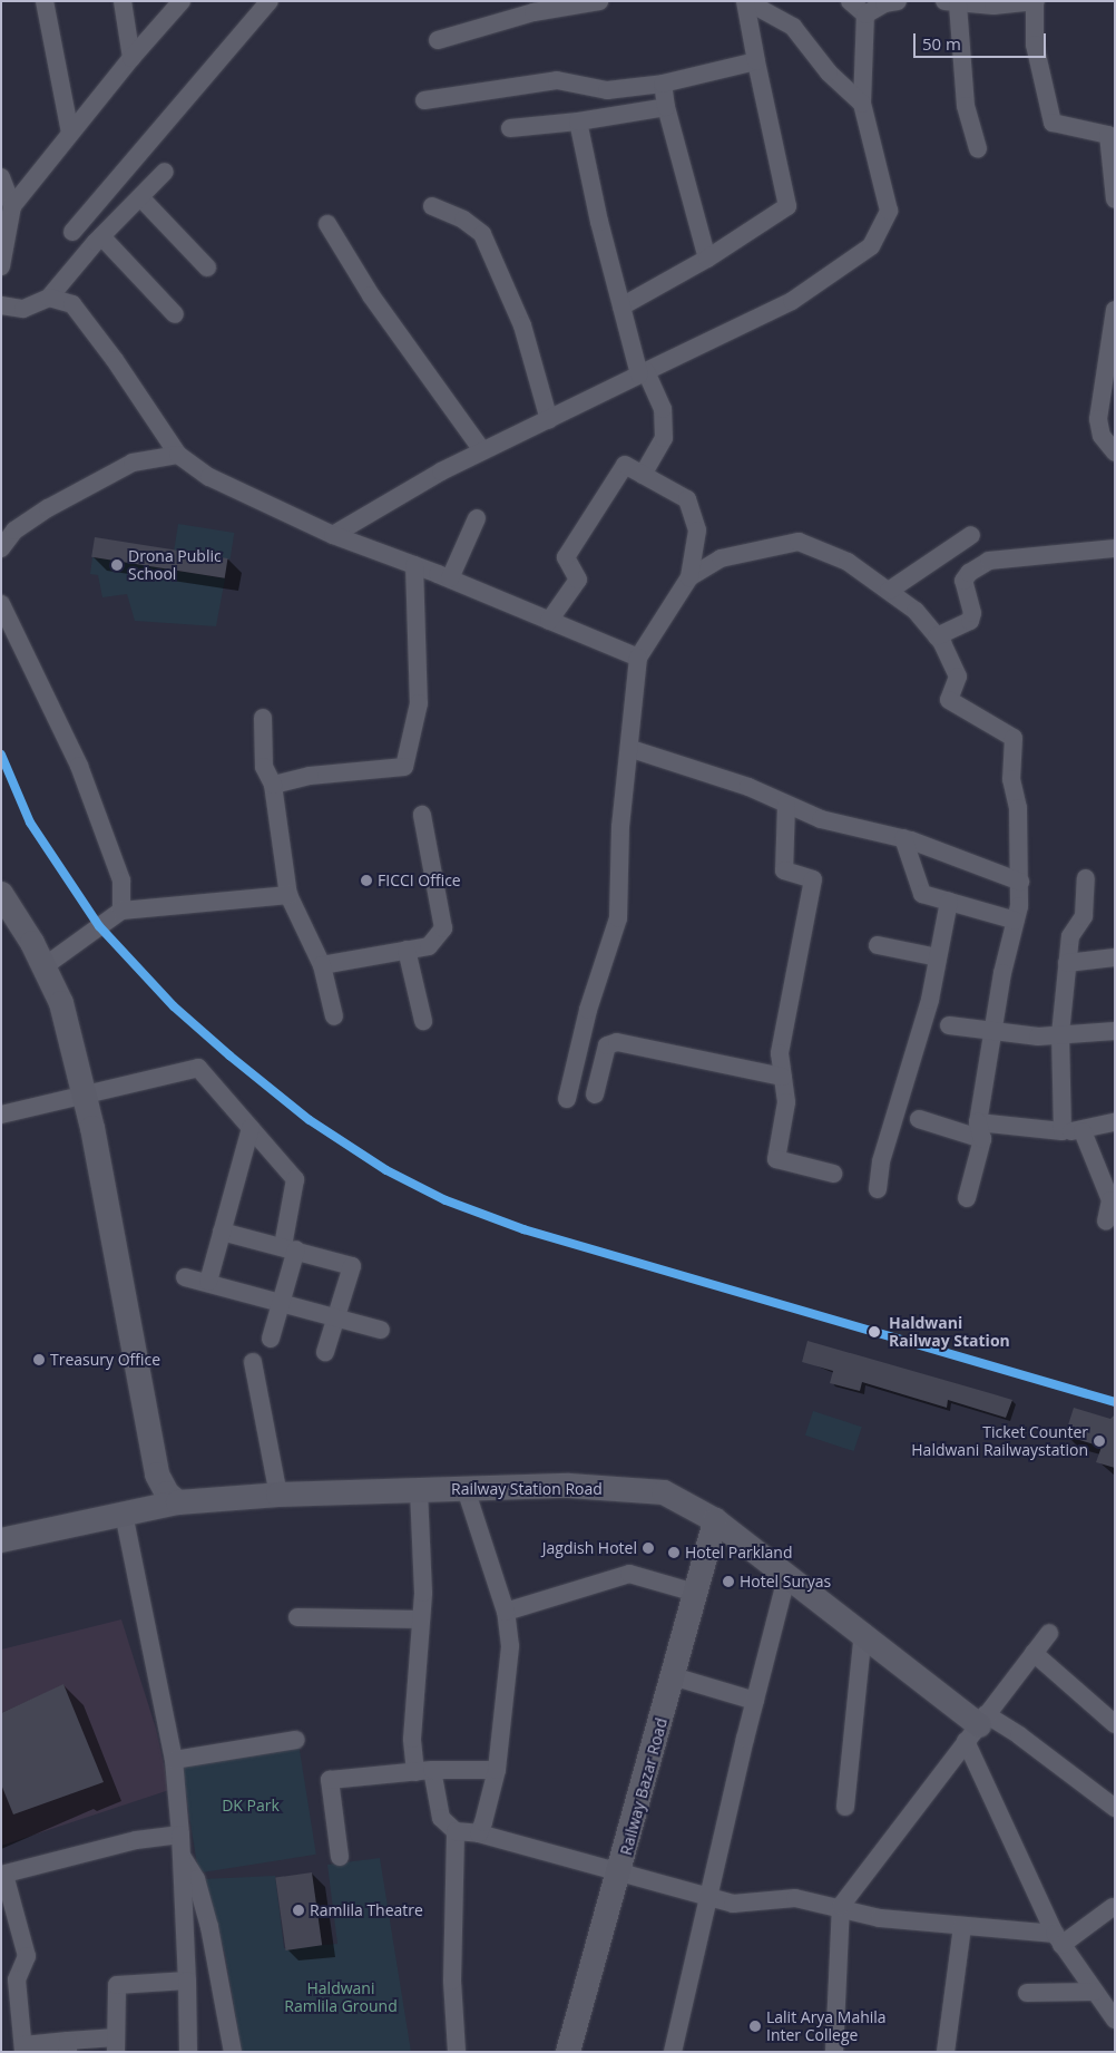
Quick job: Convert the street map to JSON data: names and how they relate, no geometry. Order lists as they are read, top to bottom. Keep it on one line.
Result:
{"streets":{"street":["Railway Station Road","Railway Bazar Road"]},"crossings":[["Railway Station Road","Railway Bazar Road"]],"parks":["DK Park","Haldwani Ramlila Ground"],"places":["Drona Public School","FICCI Office","Haldwani Railway Station","Treasury Office","Ticket Counter Haldwani Railwaystation","Jagdish Hotel","Hotel Parkland","Hotel Suryas","Ramlila Theatre","Lalit Arya Mahila Inter College"],"scale_bar":"50 m"}
